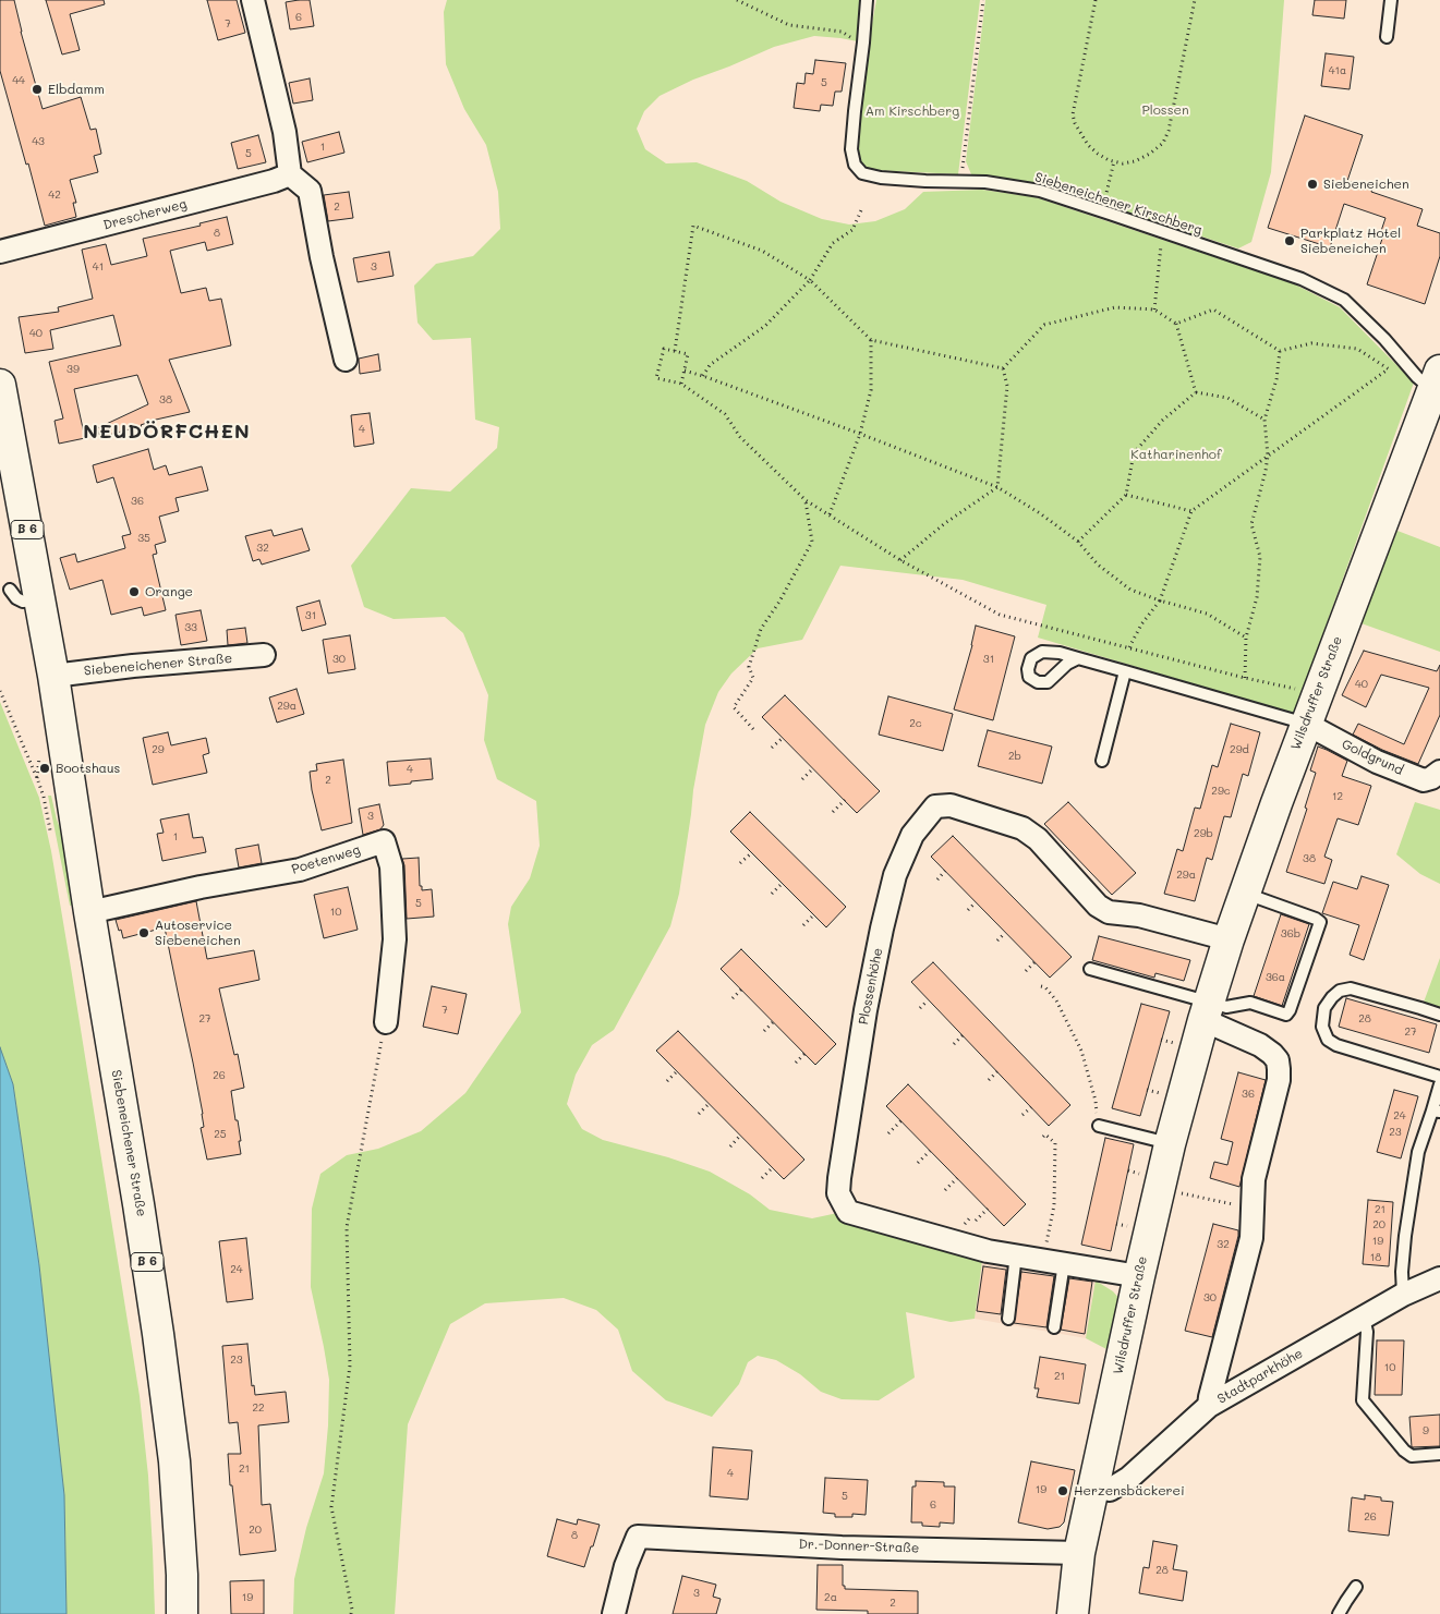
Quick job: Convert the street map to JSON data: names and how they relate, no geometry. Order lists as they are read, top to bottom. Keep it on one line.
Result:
{"streets":{"main road":["B 6","Siebeneichener Straße","Wilsdruffer Straße"],"street":["Drescherweg","Goldgrund","Poetenweg","Plossenhöhe","Stadtparkhöhe","Dr.-Donner-Straße"],"lane":["Siebeneichener Kirschberg"]},"crossings":[["Siebeneichener Kirschberg","Wilsdruffer Straße"],["Siebeneichener Straße","Poetenweg"],["Wilsdruffer Straße","Goldgrund"],["Wilsdruffer Straße","Plossenhöhe"],["Wilsdruffer Straße","Stadtparkhöhe"],["Wilsdruffer Straße","Dr.-Donner-Straße"]],"districts":["NEUDÖRFCHEN"],"parks":["Plossen","Am Kirschberg","Katharinenhof"],"places":["Elbdamm","Siebeneichen","Parkplatz Hotel Siebeneichen","Orange","Bootshaus","Autoservice Siebeneichen","Herzensbäckerei"],"house_numbers":["6","7","41a","44","5","43","1","5","42","2","8","41","3","40","39","38","4","36","35","32","31","33","30","31","40","29a","2c","29","29d","2b","4","2","29c","12","3","29b","1","38","29a","5","10","36b","36a","7","27","28","27","26","36","24","23","25","21","20","19","32","18","24","30","23","10","21","22","9","21","4","19","5","6","26","20","8","28","3","19","2a","2"]}
